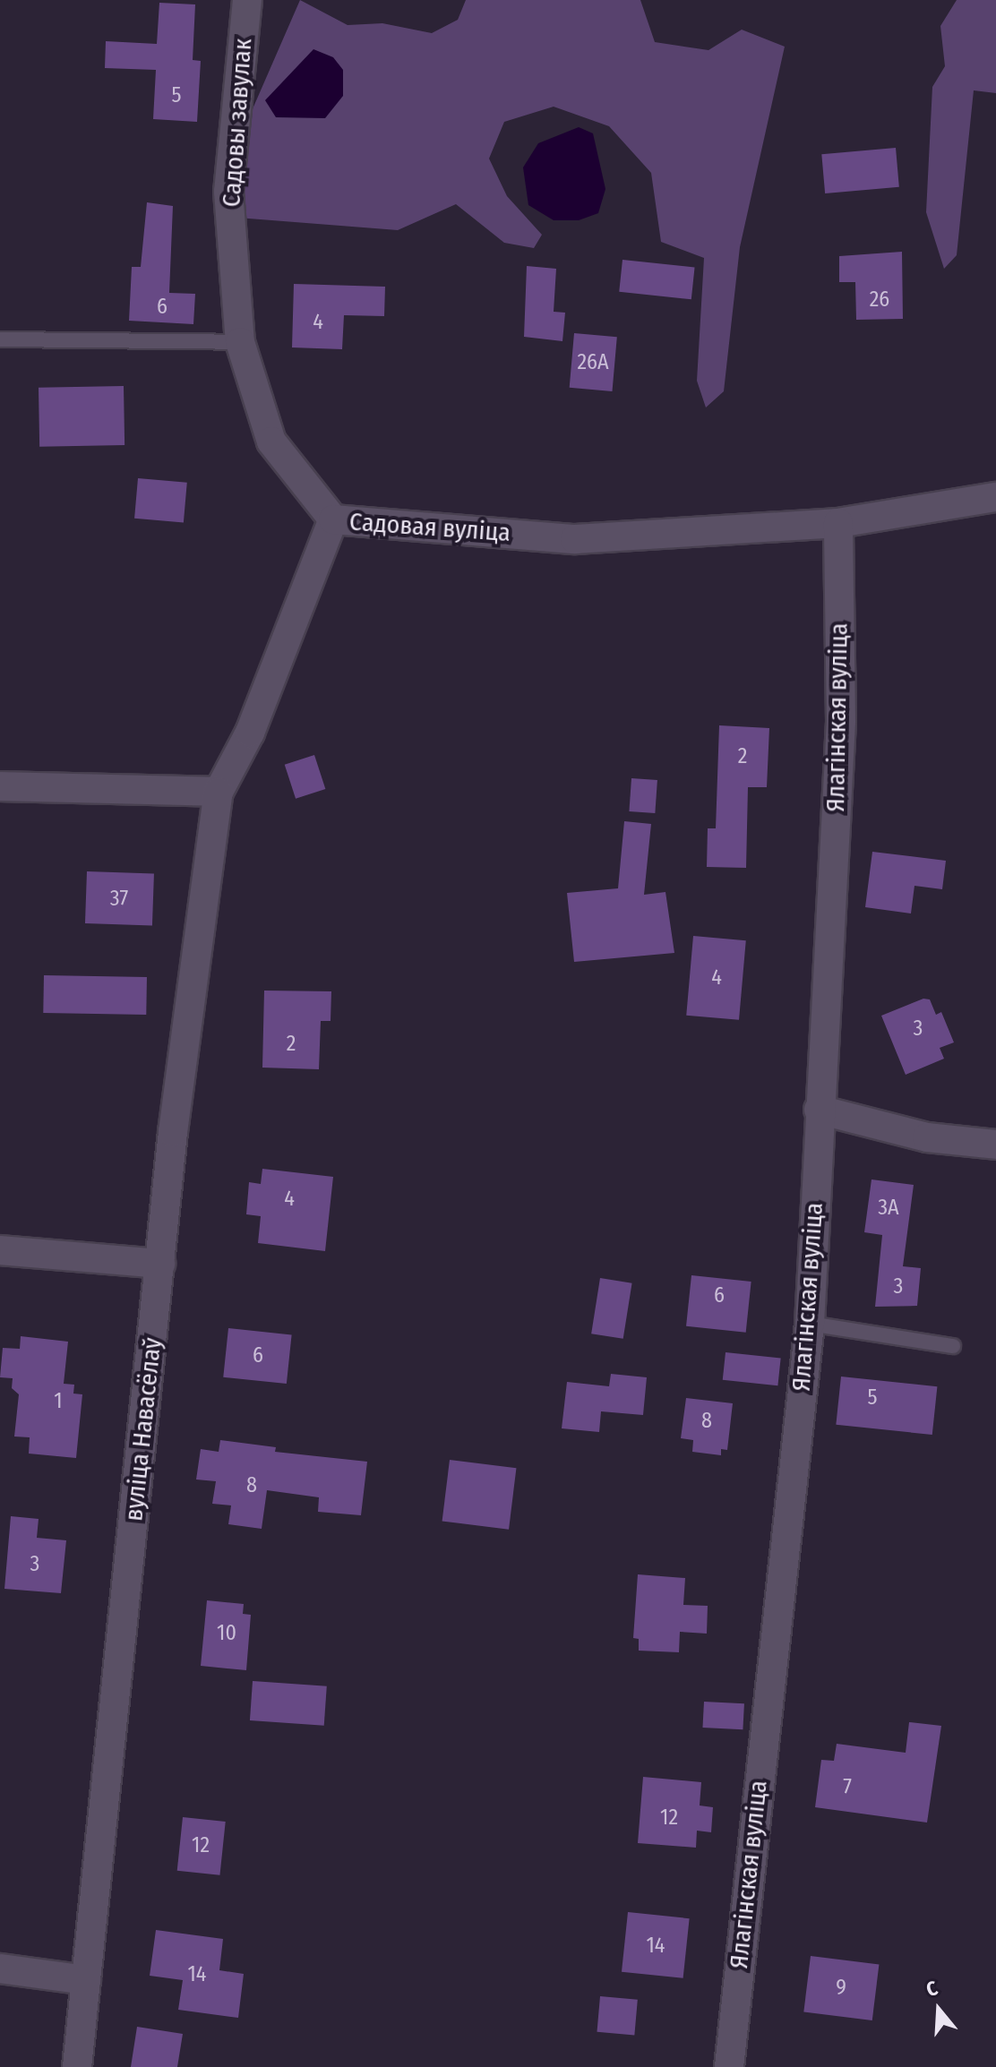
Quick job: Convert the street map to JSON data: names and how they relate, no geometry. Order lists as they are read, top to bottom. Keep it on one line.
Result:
{"streets":{"street":["Садовы завулак","Садовая вуліца","Ялагінская вуліца","вуліца Навасёлаў"]},"crossings":[["Садовы завулак","Садовая вуліца"],["Садовая вуліца","Ялагінская вуліца"],["Садовая вуліца","вуліца Навасёлаў"]],"house_numbers":["5","26","6","4","26А","2","37","4","3","2","4","3А","3","6","6","5","1","8","8","3","10","7","12","12","14","14","9"],"north":"top"}
